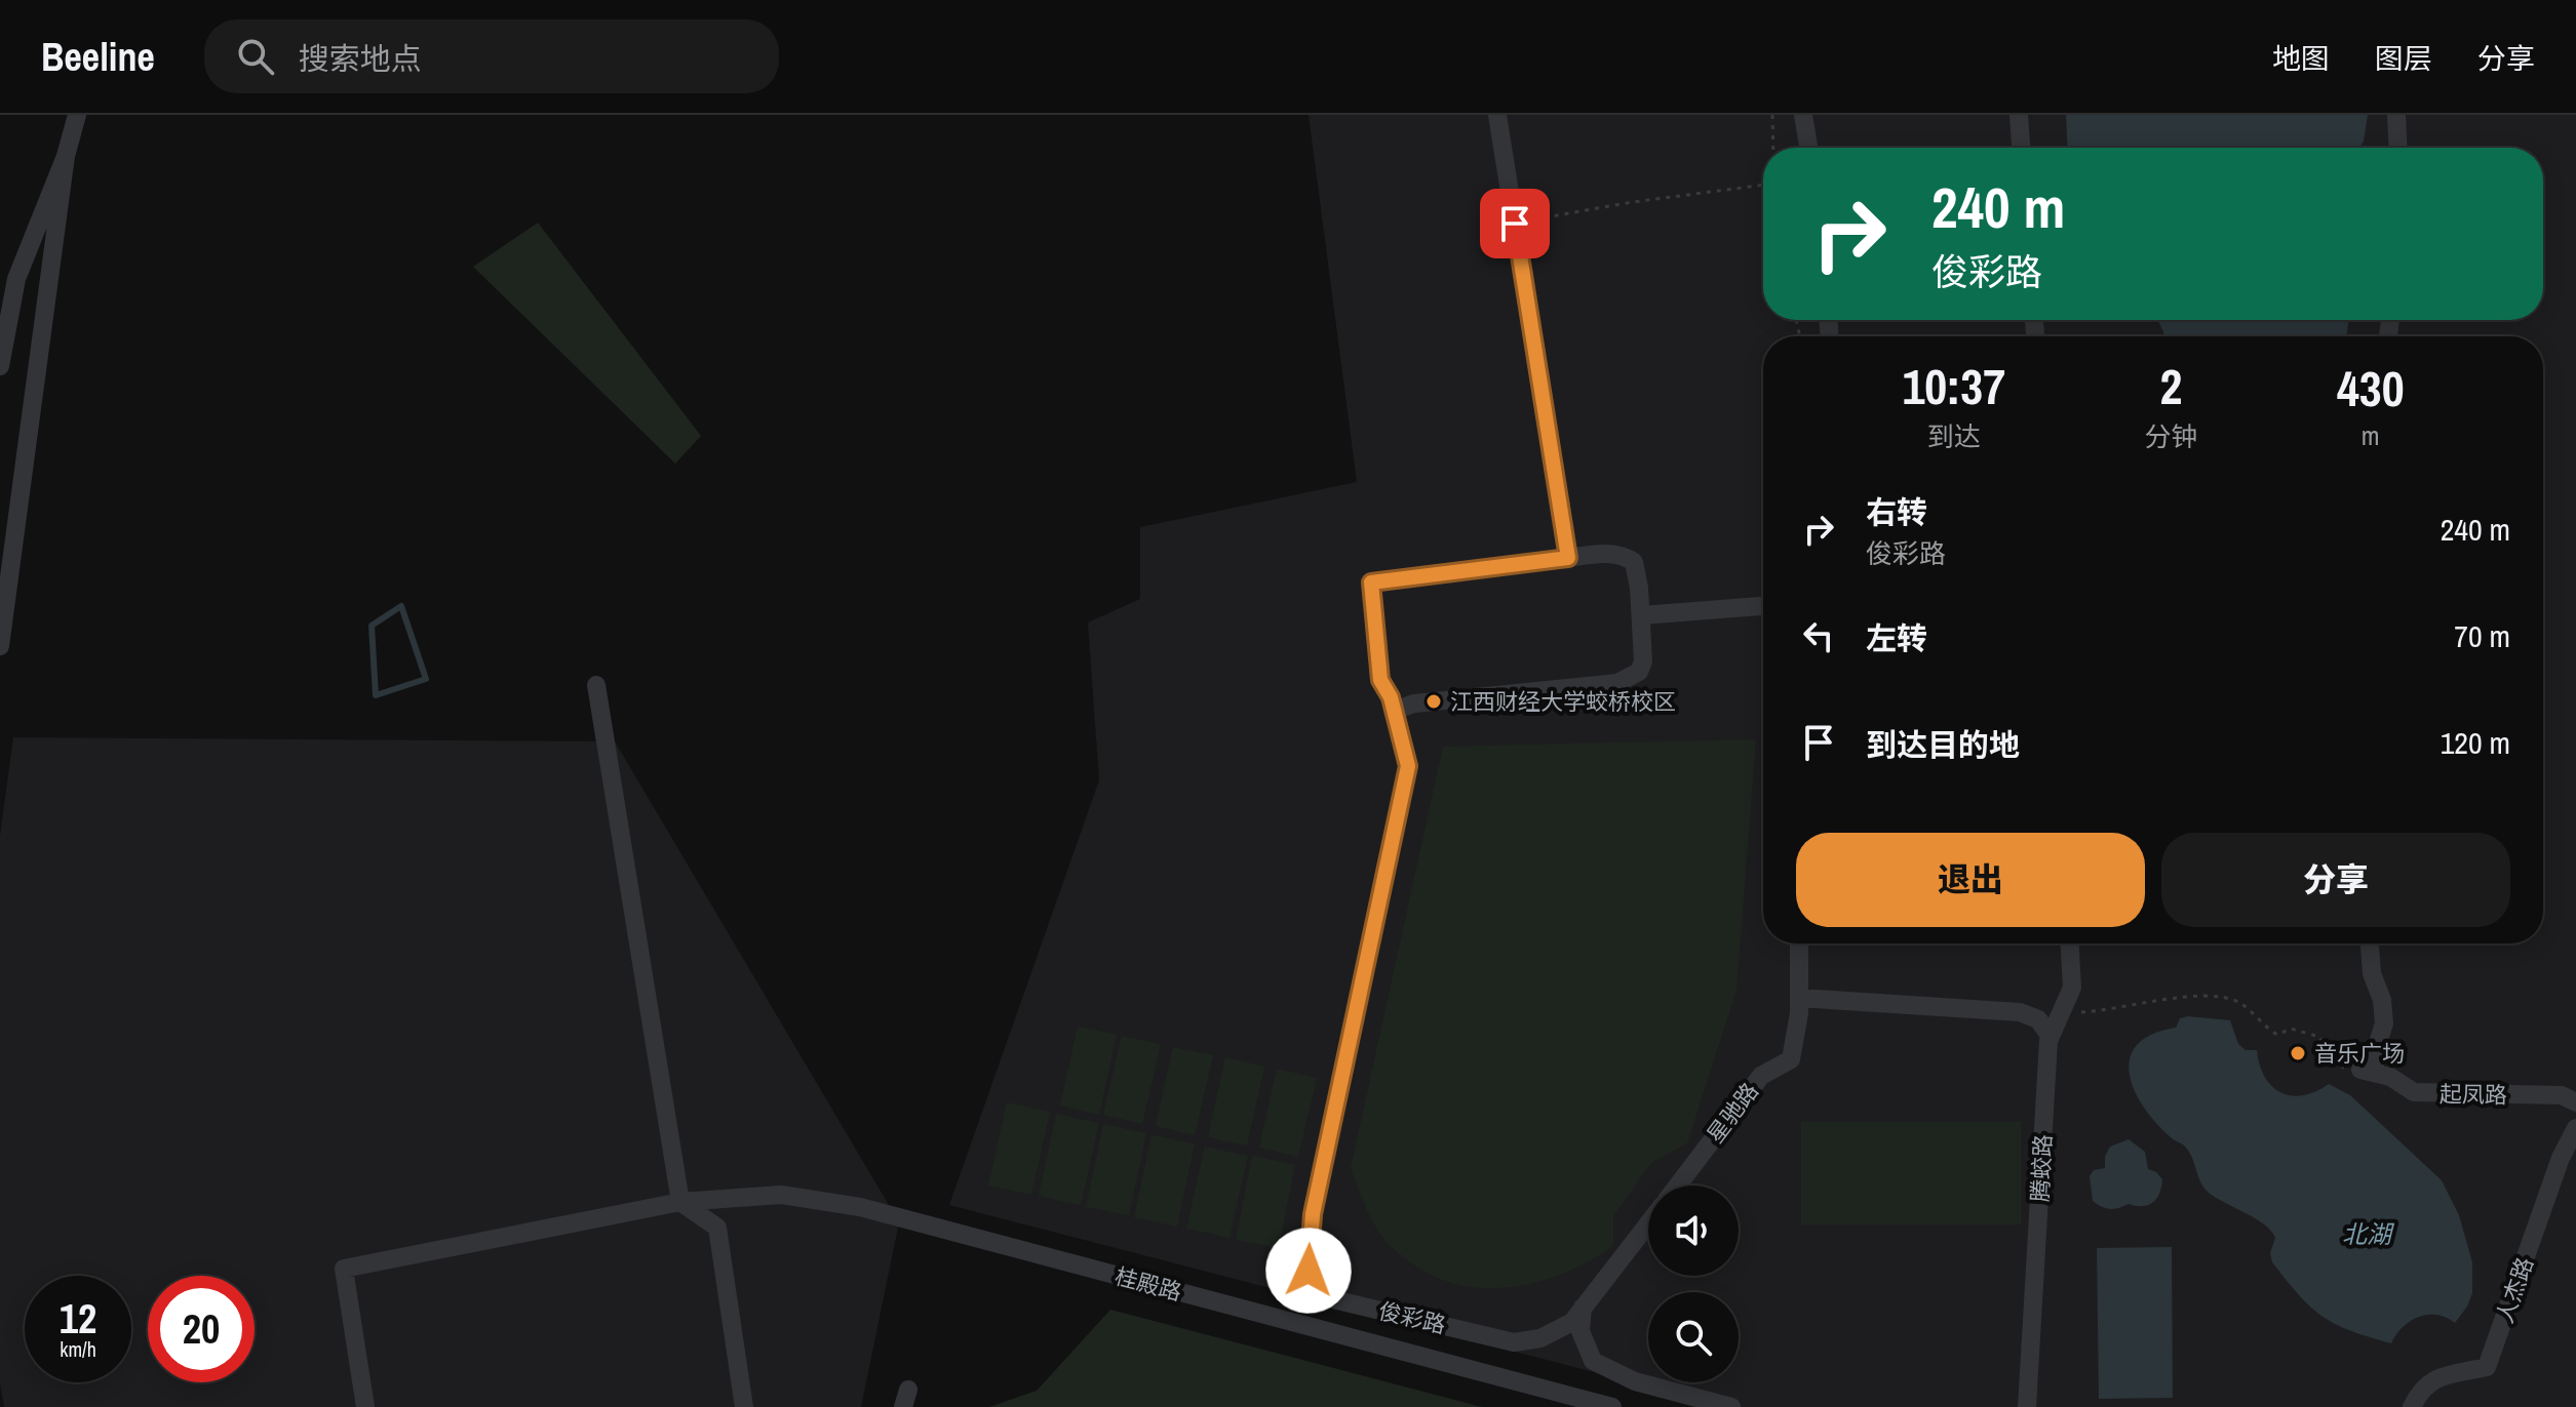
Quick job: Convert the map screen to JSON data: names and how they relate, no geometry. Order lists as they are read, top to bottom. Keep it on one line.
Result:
{"streets":{"lane":["起凤路","星驰路","腾蛟路","桂殿路","人杰路","俊彩路"]},"water":["北湖"],"places":["江西财经大学蛟桥校区","音乐广场"],"page":{"header":"Beeline","search":"搜索地点","nav":["地图","图层","分享"],"turn":["240 m","俊彩路"],"eta":["10:37","到达","2","分钟","430","m"],"list":[{"name":"右转","note":"俊彩路","value":"240 m"},{"name":"左转","value":"70 m"},{"name":"到达目的地","value":"120 m"}],"buttons":["退出","分享"],"speed":"12 km/h","limit":"20"}}
